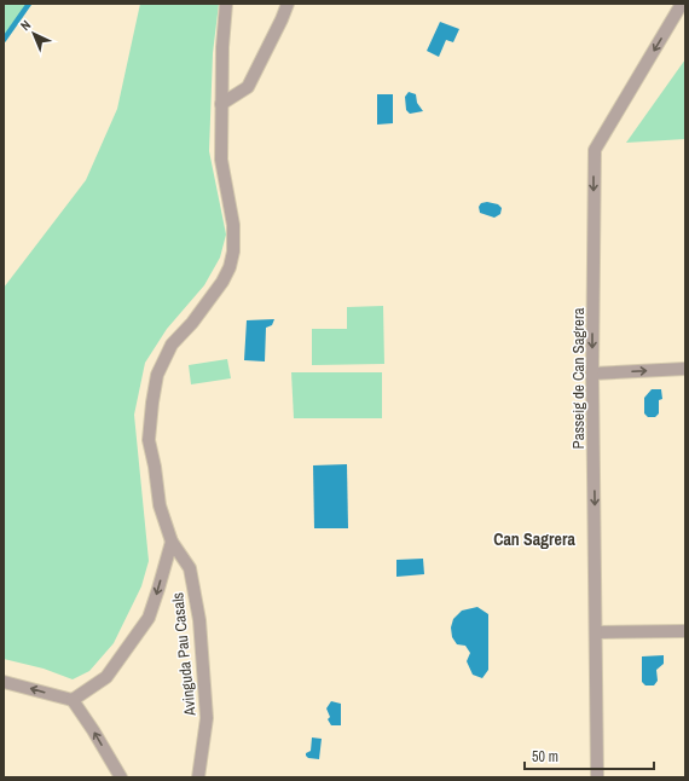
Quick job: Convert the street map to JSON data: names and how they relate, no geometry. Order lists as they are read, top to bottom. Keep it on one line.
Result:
{"streets":{"street":["Passeig de Can Sagrera","Avinguda Pau Casals"]},"one_way":["Passeig de Can Sagrera"],"districts":["Can Sagrera"],"scale_bar":"50 m","north":"top left"}
